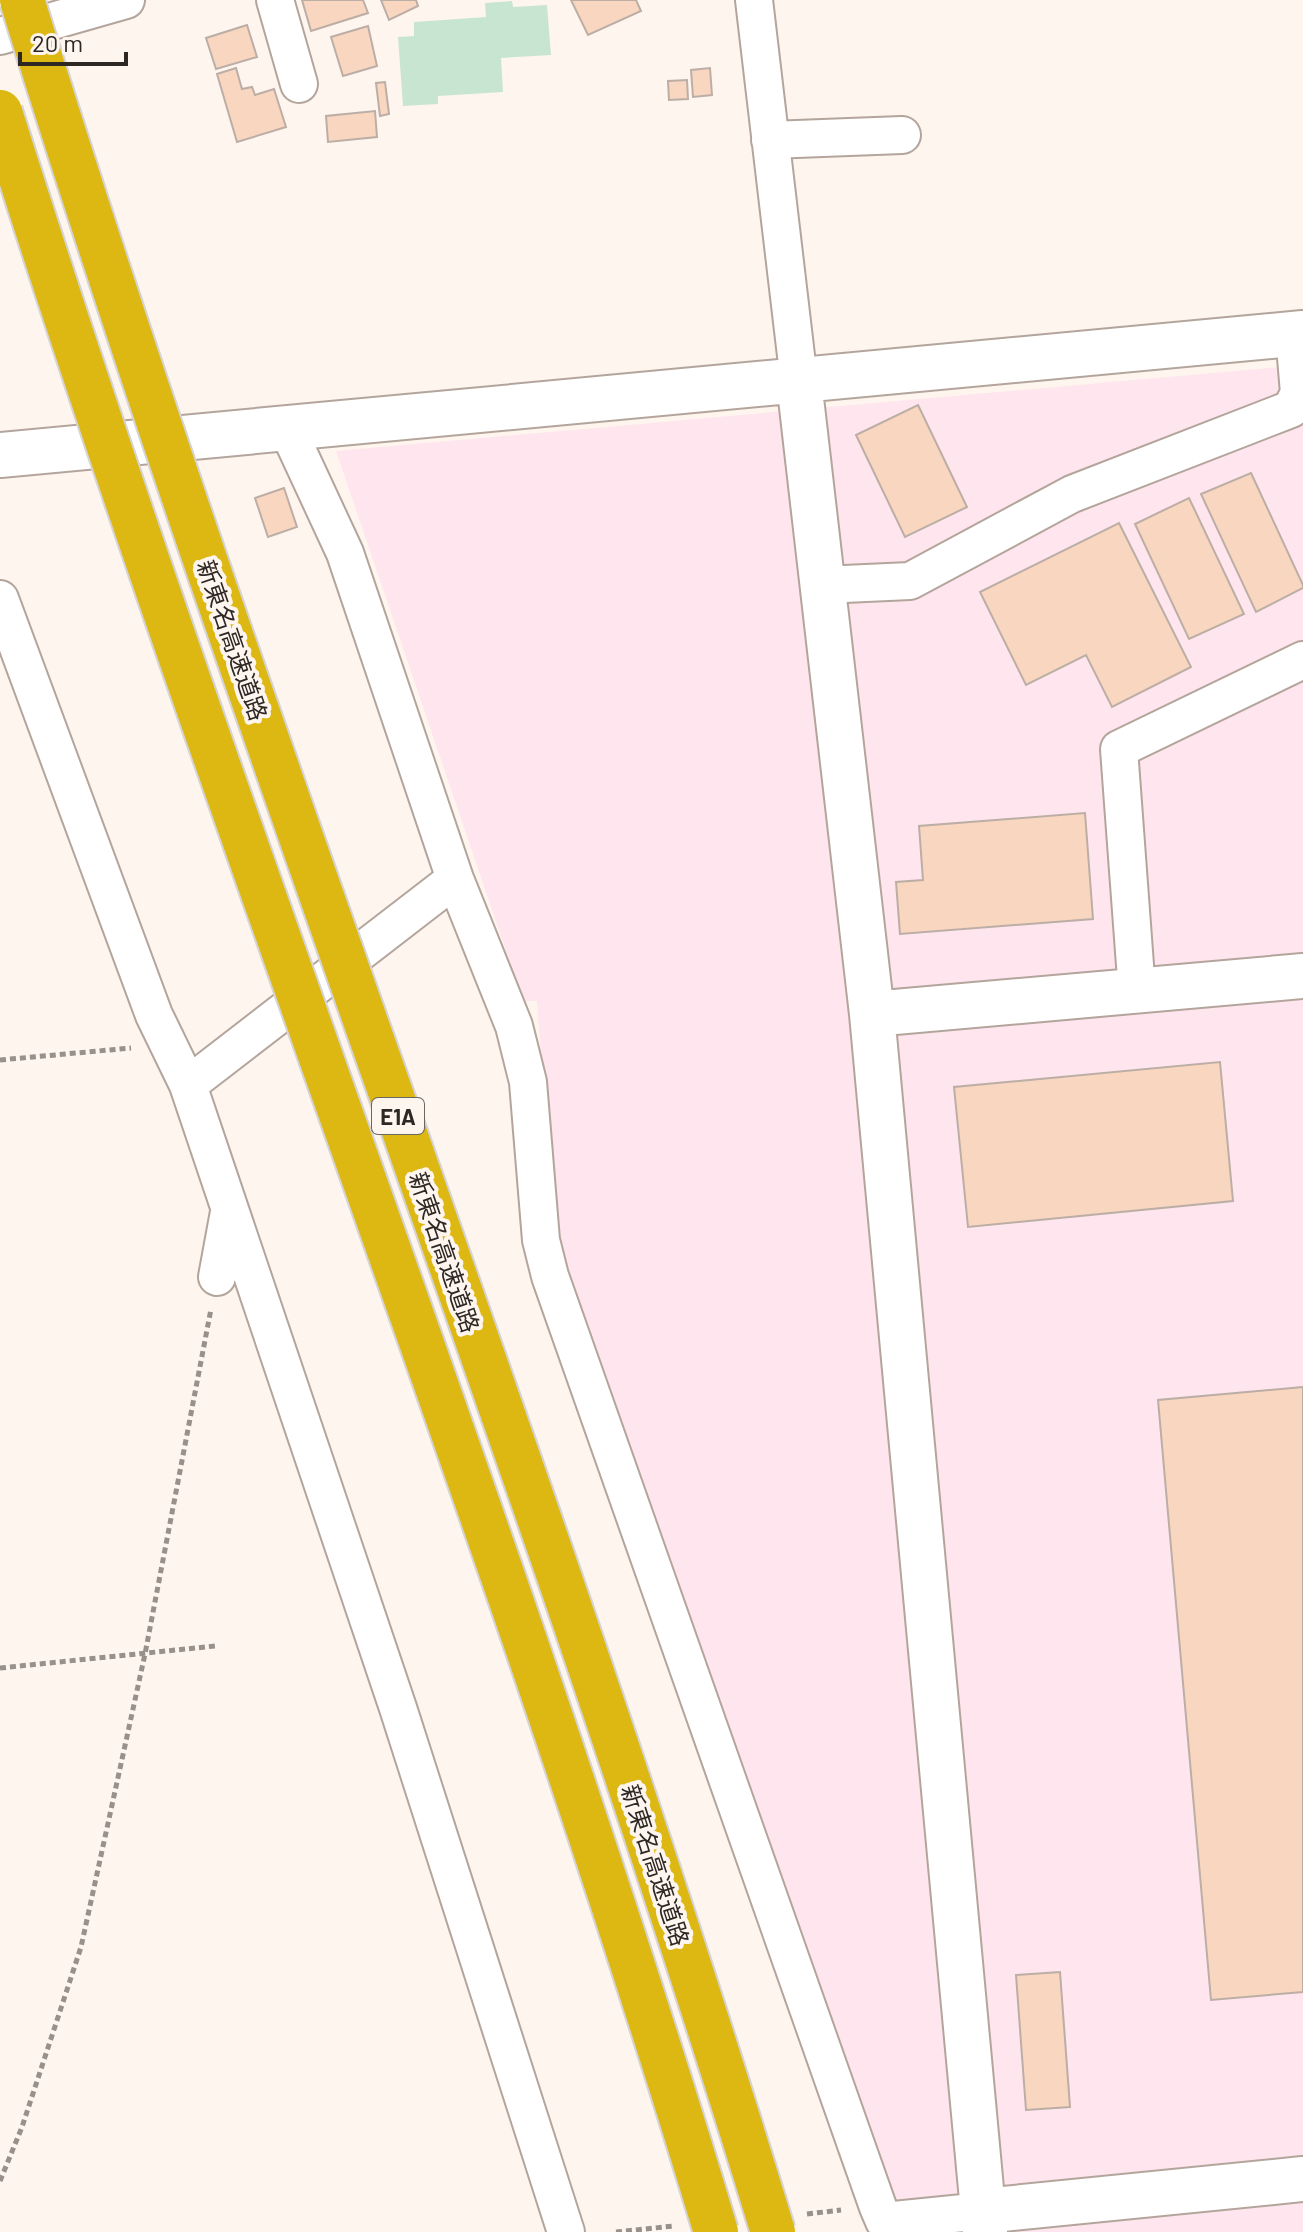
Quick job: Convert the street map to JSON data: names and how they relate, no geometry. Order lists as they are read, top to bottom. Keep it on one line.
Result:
{"streets":{"highway":["新東名高速道路","E1A"]},"scale_bar":"20 m"}
